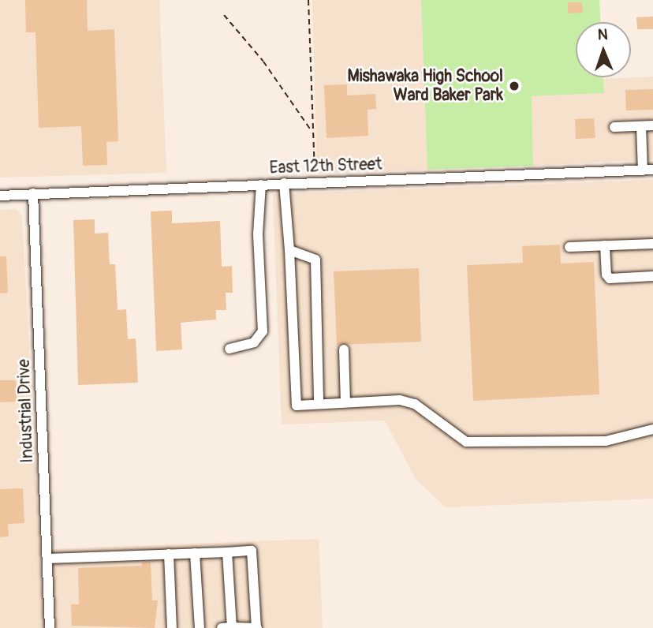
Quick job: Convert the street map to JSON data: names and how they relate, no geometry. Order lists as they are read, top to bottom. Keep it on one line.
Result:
{"streets":{"street":["East 12th Street","Industrial Drive"]},"crossings":[["East 12th Street","Industrial Drive"]],"places":["Mishawaka High School Ward Baker Park"],"north":"top"}
